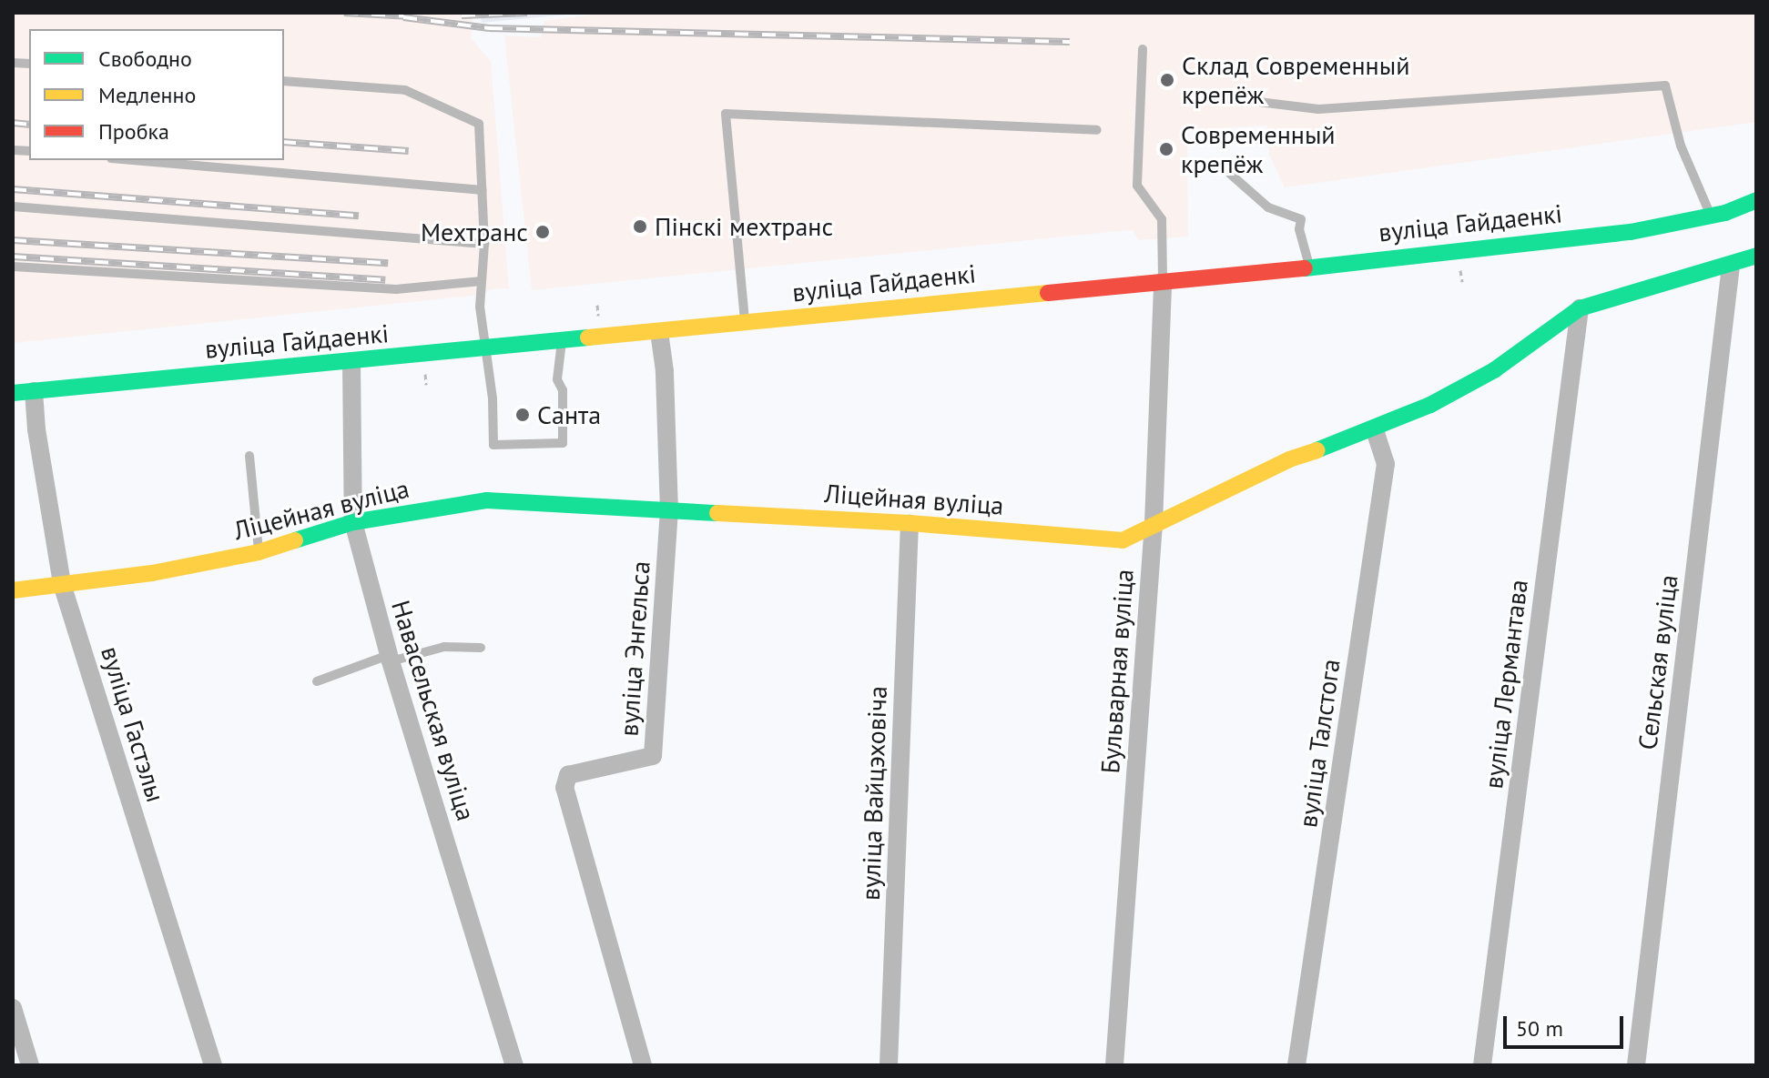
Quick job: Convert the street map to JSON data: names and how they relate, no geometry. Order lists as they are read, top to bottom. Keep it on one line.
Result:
{"streets":{"street":["вуліца Гайдаенкі","Ліцейная вуліца","вуліца Энгельса","Сельская вуліца","Бульварная вуліца","вуліца Лермантава","Навасельская вуліца","вуліца Гастэлы","вуліца Талстога","вуліца Вайцэховіча"]},"crossings":[["вуліца Гайдаенкі","вуліца Энгельса"],["вуліца Гайдаенкі","Бульварная вуліца"],["вуліца Гайдаенкі","Навасельская вуліца"],["вуліца Гайдаенкі","вуліца Гастэлы"],["Ліцейная вуліца","вуліца Энгельса"],["Ліцейная вуліца","Сельская вуліца"],["Ліцейная вуліца","Бульварная вуліца"],["Ліцейная вуліца","вуліца Лермантава"],["Ліцейная вуліца","Навасельская вуліца"],["Ліцейная вуліца","вуліца Гастэлы"],["Ліцейная вуліца","вуліца Талстога"],["Ліцейная вуліца","вуліца Вайцэховіча"]],"places":["Склад Современный крепёж","Современный крепёж","Пінскі мехтранс","Мехтранс","Санта"],"legend":["Свободно","Медленно","Пробка"],"scale_bar":"50 m"}
